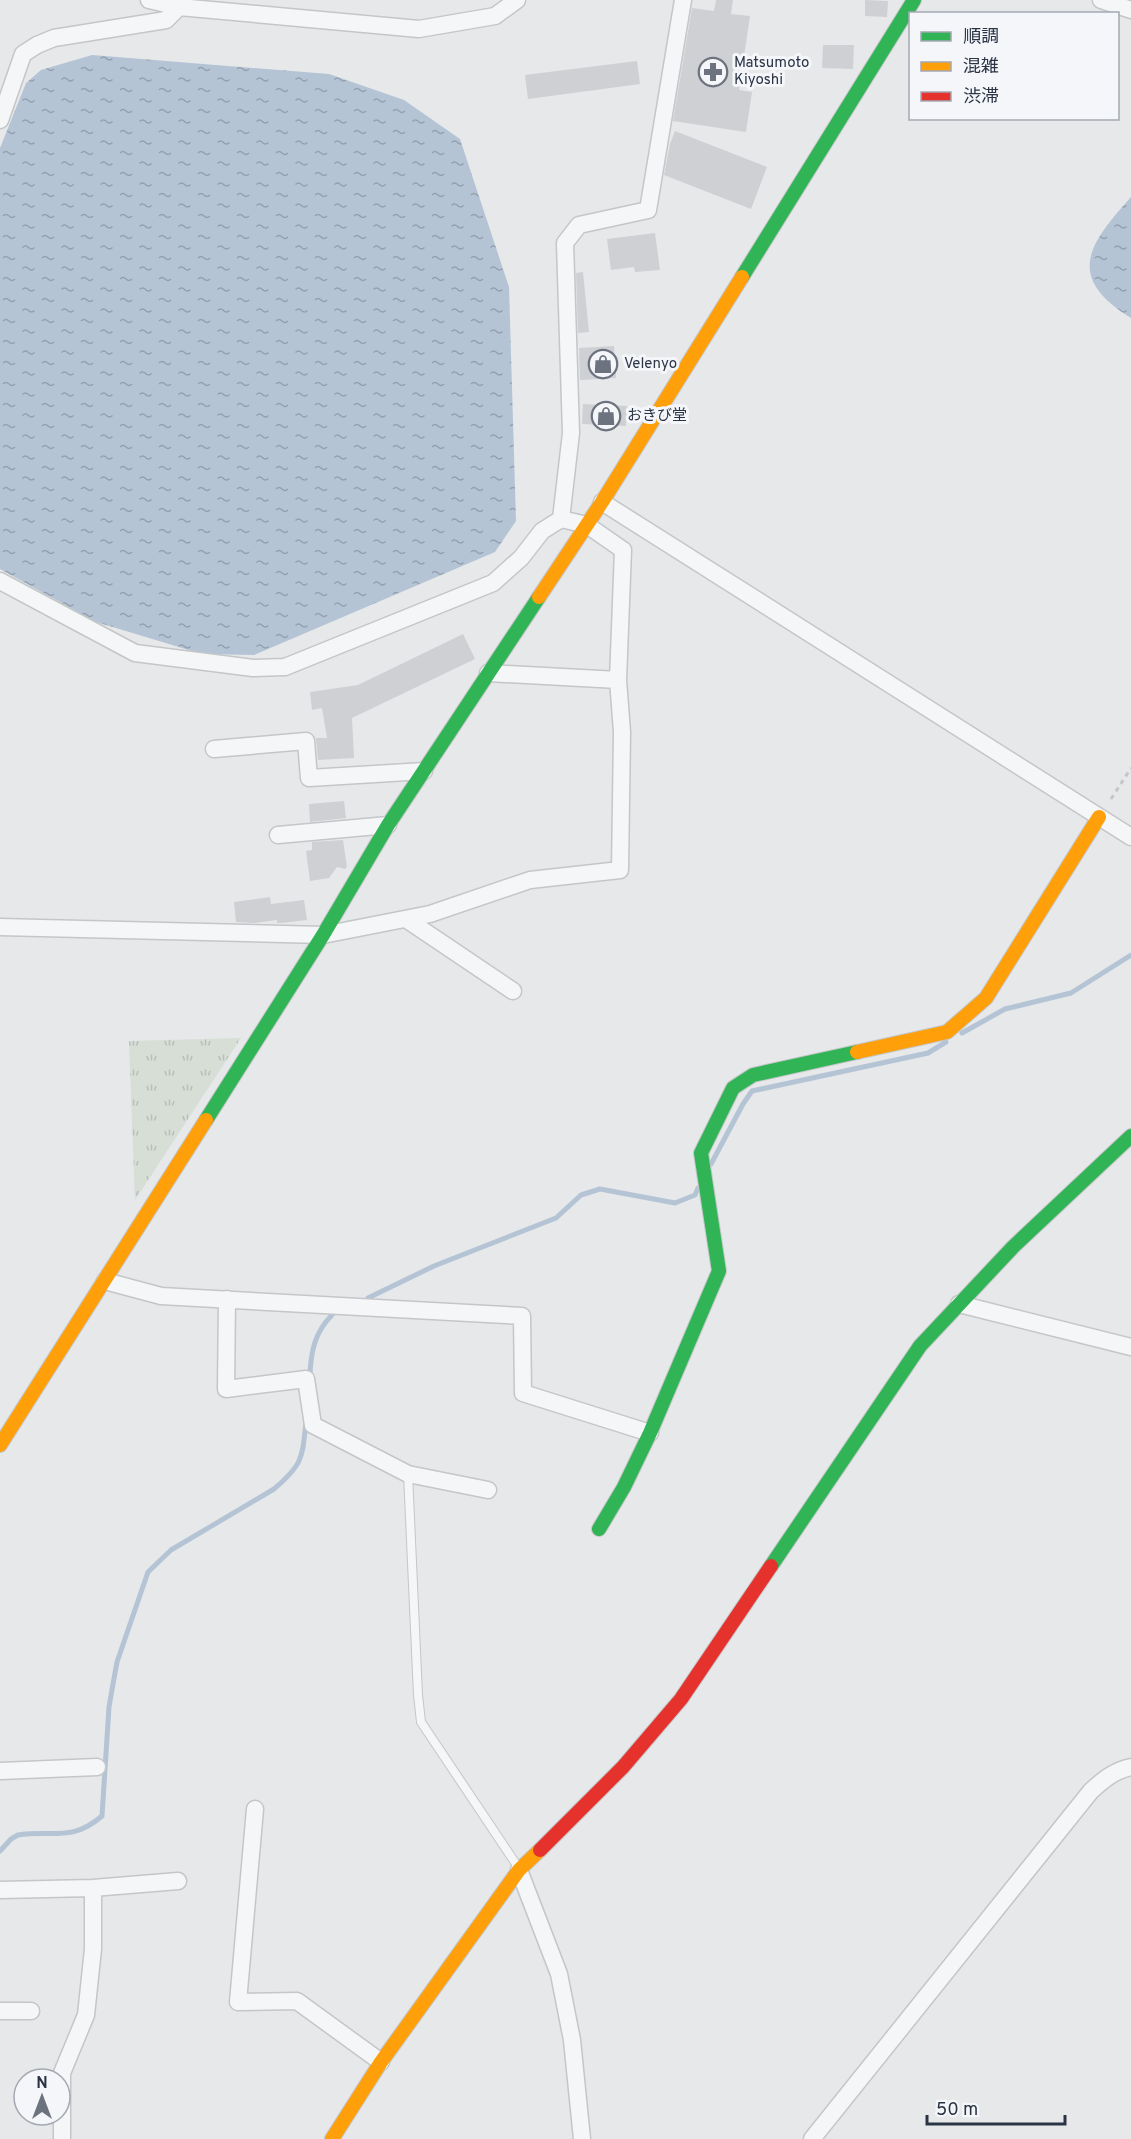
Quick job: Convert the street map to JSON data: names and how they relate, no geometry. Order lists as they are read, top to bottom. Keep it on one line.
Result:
{"places":{"pharmacy":["Matsumoto Kiyoshi"],"shop":["Velenyo","おきび堂"]},"legend":["順調","混雑","渋滞"],"scale_bar":"50 m","north":"top"}
